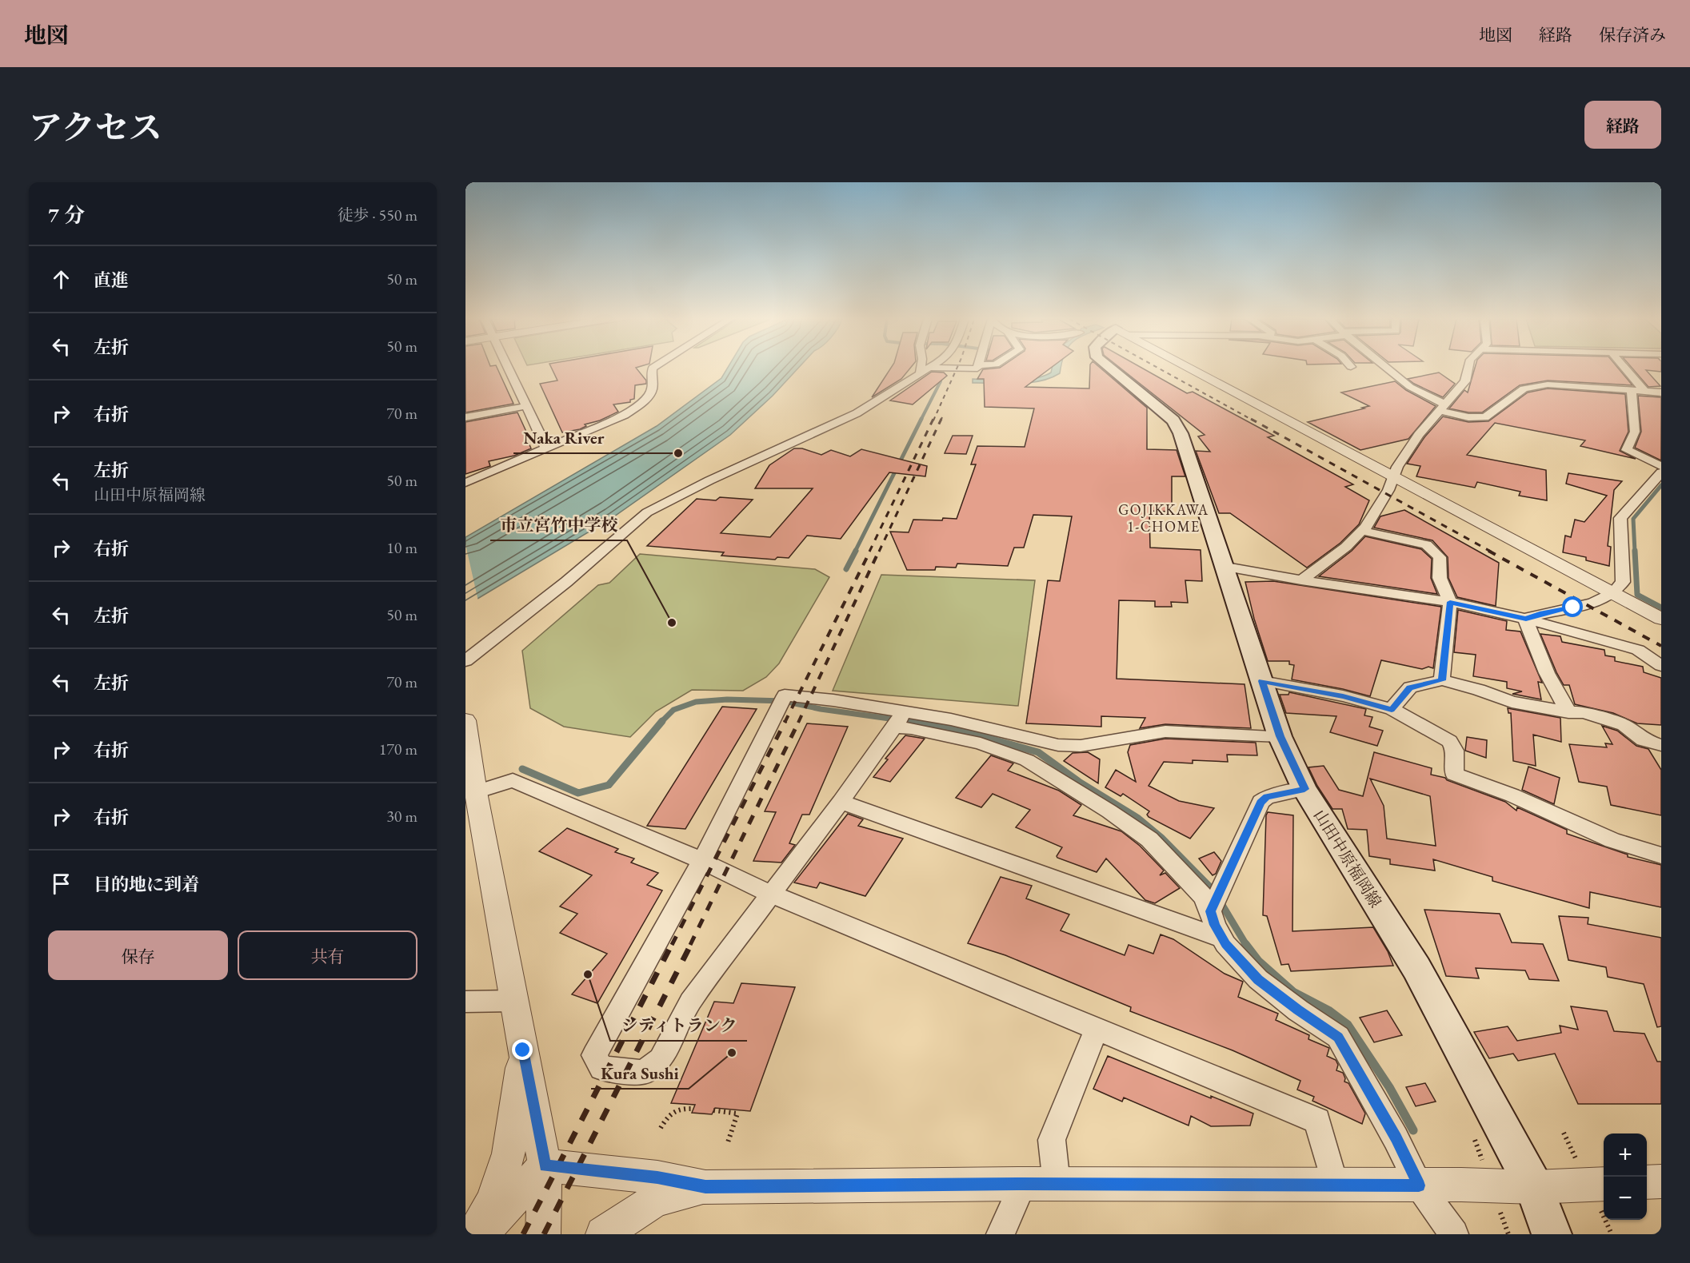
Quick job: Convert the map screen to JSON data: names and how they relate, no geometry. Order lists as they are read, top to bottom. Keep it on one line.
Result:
{"streets":{"main road":["山田中原福岡線"]},"districts":["GOJIKKAWA 1-CHOME"],"places":["Naka River","市立宮竹中学校","シティトランク","Kura Sushi"],"page":{"header":"地図","nav":["地図","経路","保存済み"],"title":"アクセス","buttons":["経路",["保存","共有"]],"heading":["7 分","徒歩 · 550 m"],"list":[["直進","50 m"],["左折","50 m"],["右折","70 m"],["左折","山田中原福岡線","50 m"],["右折","10 m"],["左折","50 m"],["左折","70 m"],["右折","170 m"],["右折","30 m"],"目的地に到着"],"map_buttons":["+","−"]}}
